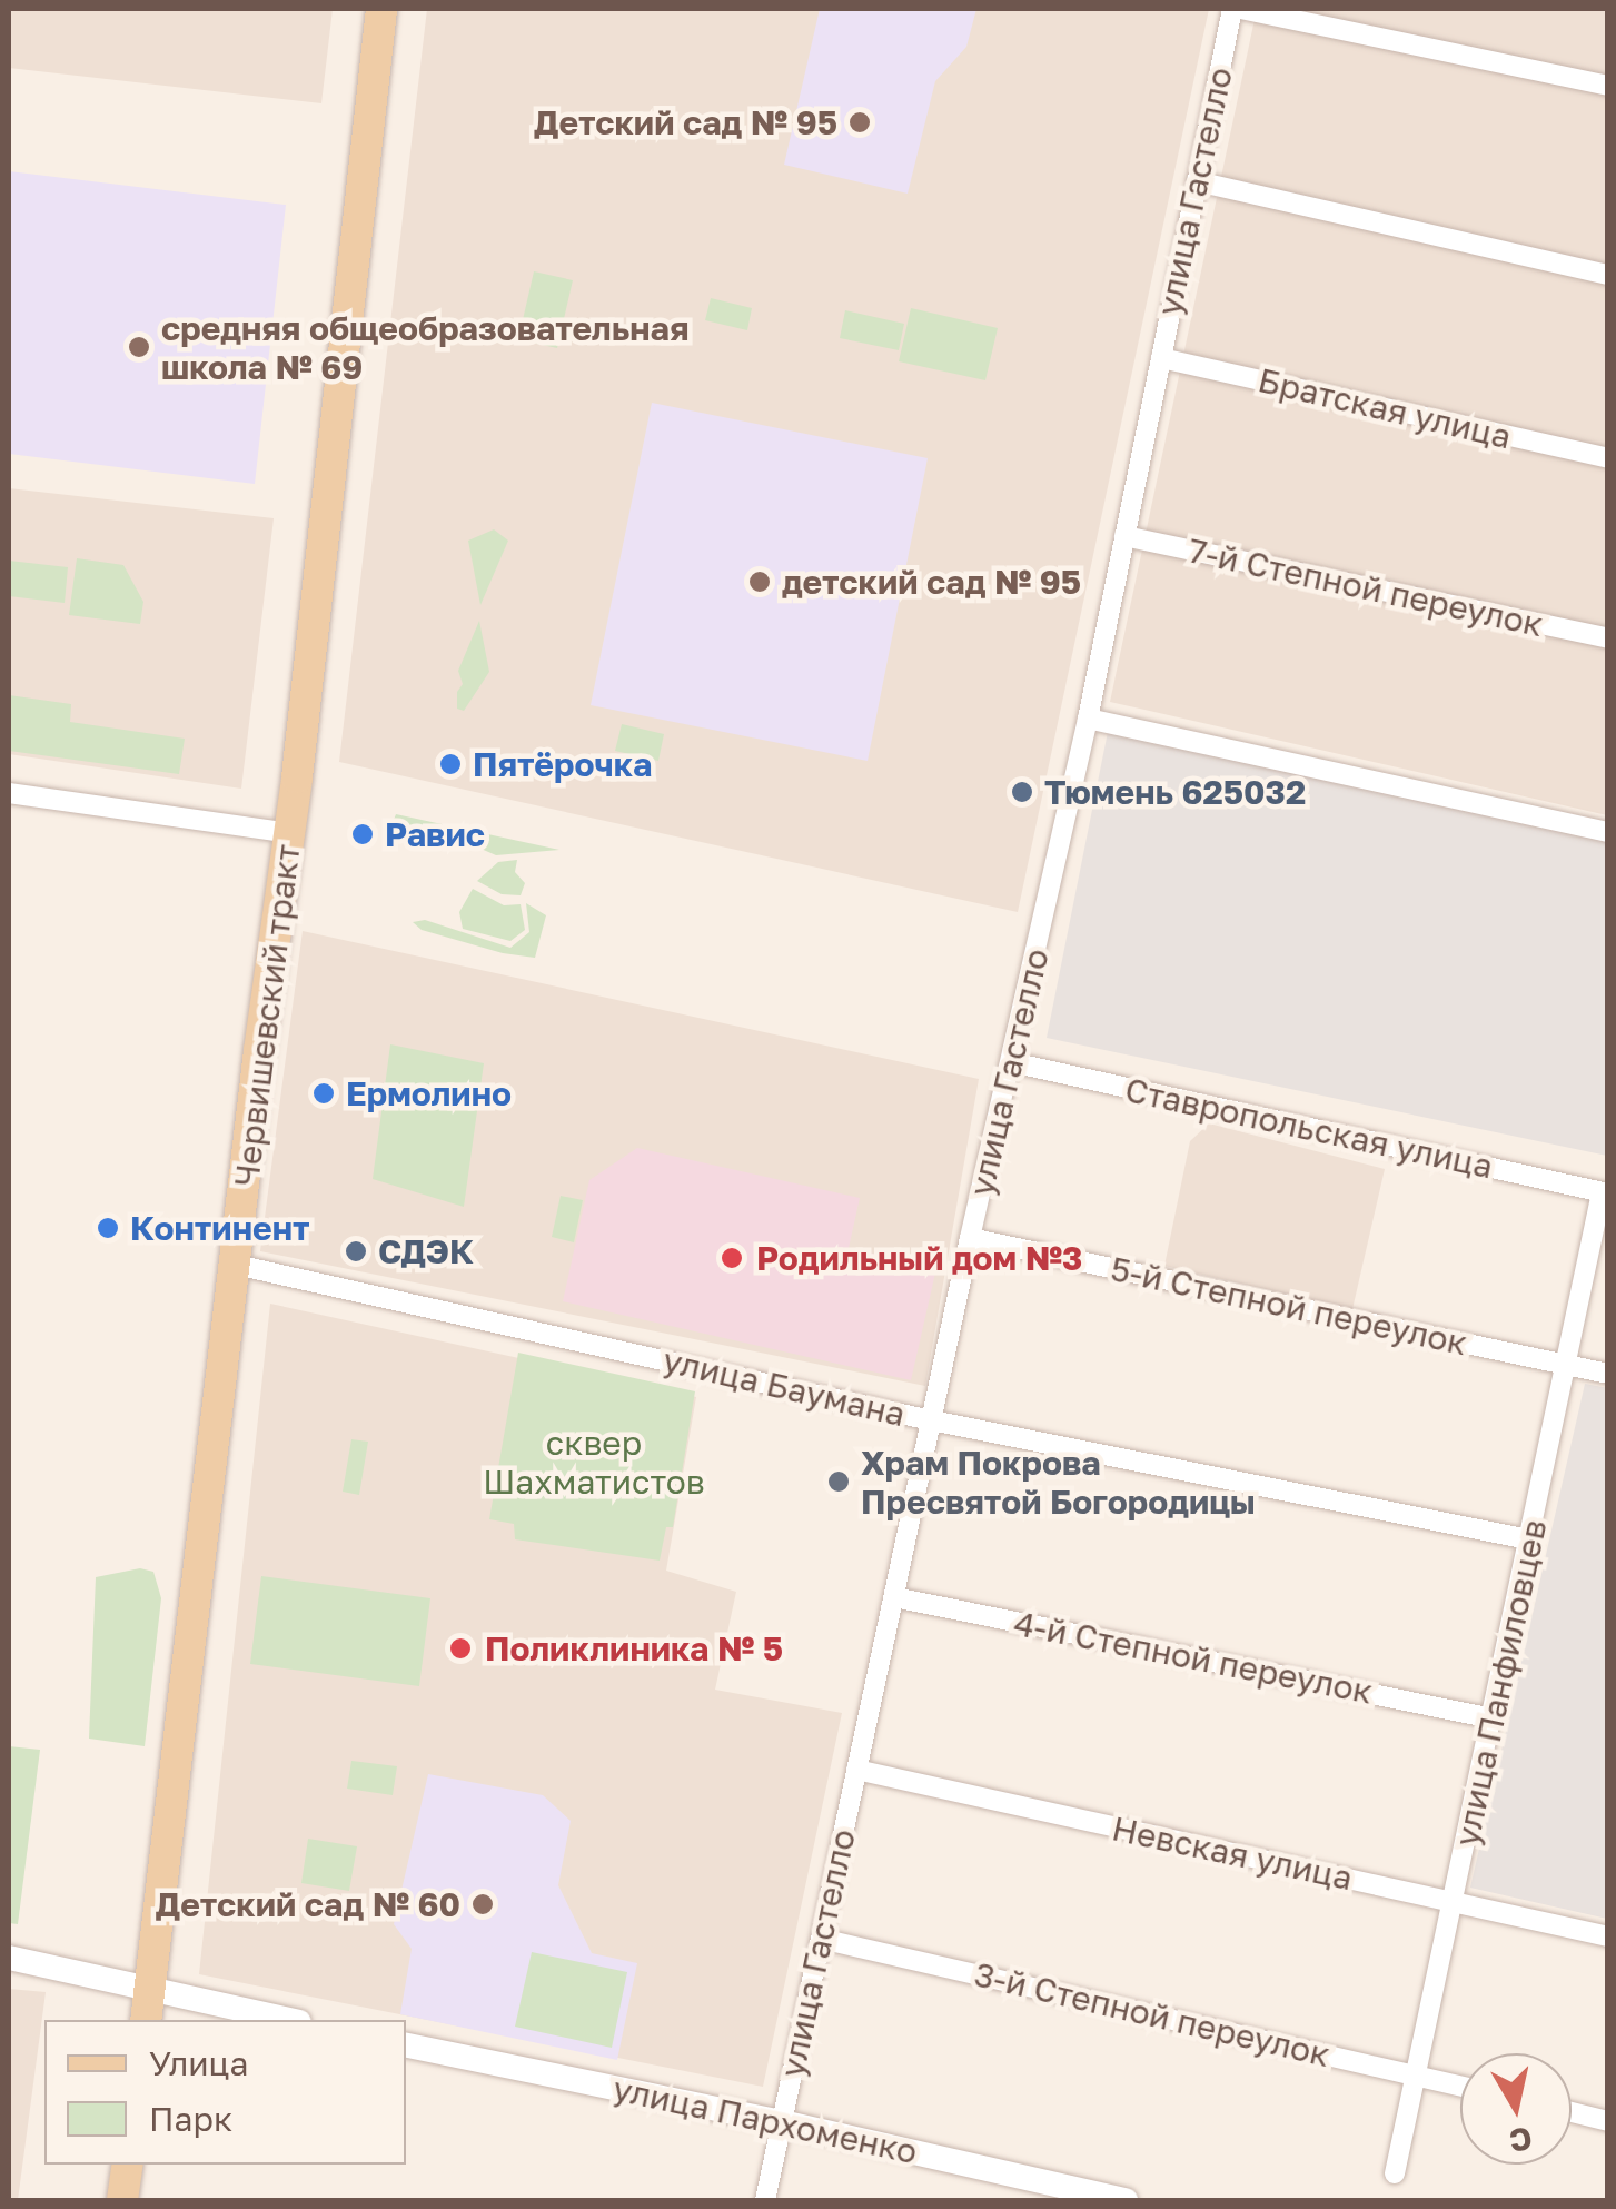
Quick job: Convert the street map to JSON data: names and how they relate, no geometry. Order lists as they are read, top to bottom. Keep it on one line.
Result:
{"streets":{"main road":["Червишевский тракт"],"street":["улица Гастелло","Братская улица","7-й Степной переулок","Ставропольская улица","5-й Степной переулок","улица Баумана","4-й Степной переулок","улица Панфиловцев","Невская улица","3-й Степной переулок","улица Пархоменко"]},"crossings":[["улица Гастелло","Братская улица"],["улица Гастелло","7-й Степной переулок"],["улица Гастелло","Ставропольская улица"],["улица Гастелло","5-й Степной переулок"],["улица Гастелло","улица Баумана"],["улица Гастелло","4-й Степной переулок"],["улица Гастелло","Невская улица"],["улица Гастелло","3-й Степной переулок"],["улица Гастелло","улица Пархоменко"],["Червишевский тракт","улица Баумана"],["Ставропольская улица","улица Панфиловцев"],["5-й Степной переулок","улица Панфиловцев"],["улица Баумана","улица Панфиловцев"],["4-й Степной переулок","улица Панфиловцев"],["улица Панфиловцев","Невская улица"],["улица Панфиловцев","3-й Степной переулок"]],"parks":["сквер Шахматистов"],"places":["Детский сад № 95","средняя общеобразовательная школа № 69","детский сад № 95","Пятёрочка","Тюмень 625032","Равис","Ермолино","Континент","СДЭК","Родильный дом №3","Храм Покрова Пресвятой Богородицы","Поликлиника № 5","Детский сад № 60"],"legend":["Улица","Парк"],"north":"bottom"}
